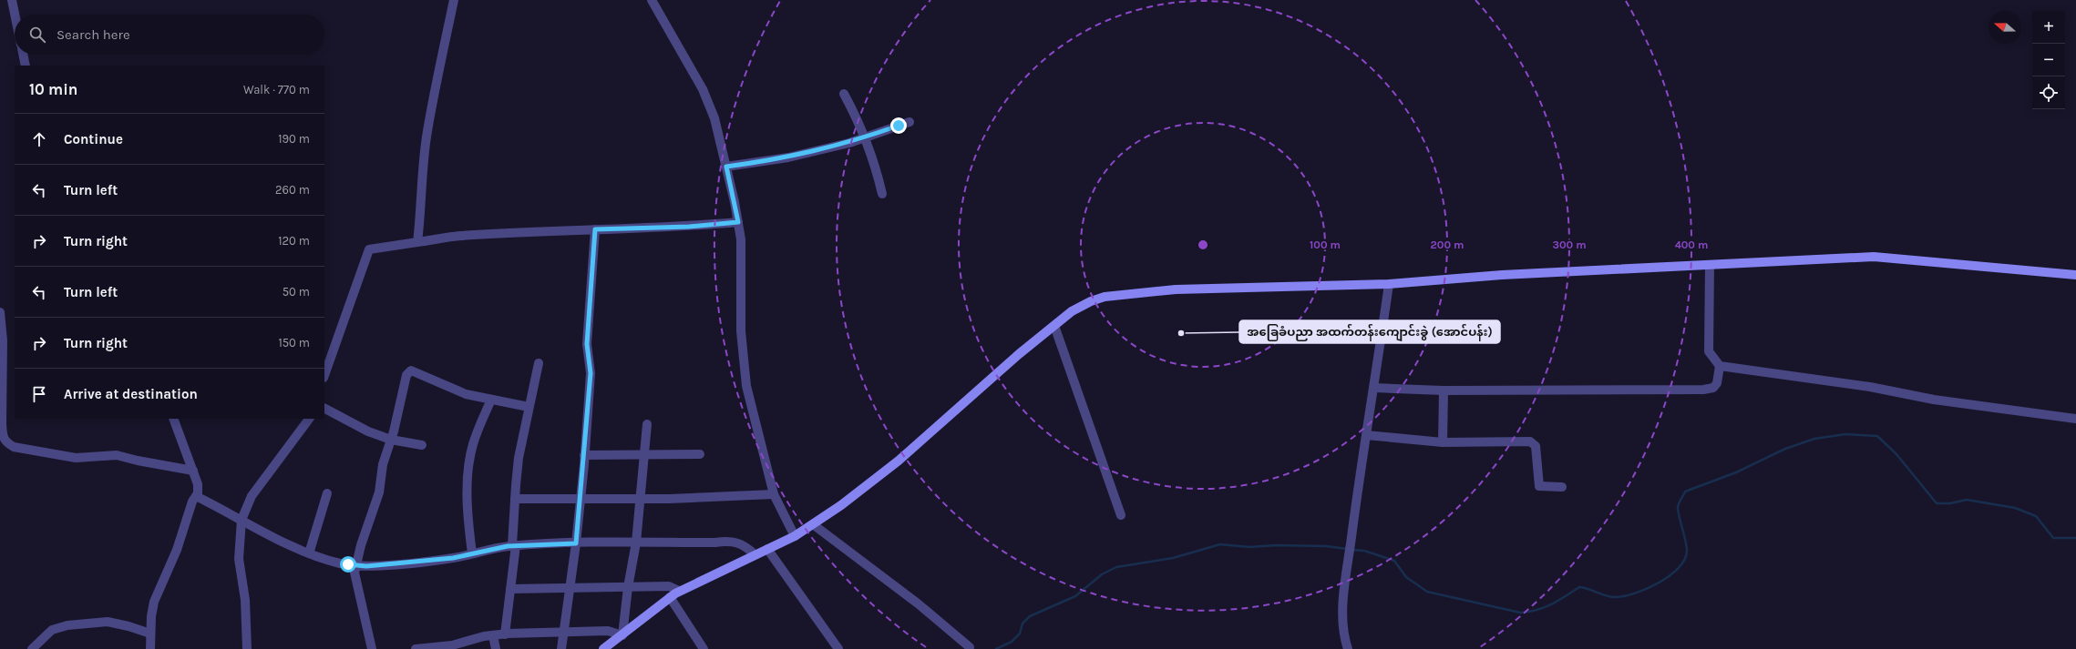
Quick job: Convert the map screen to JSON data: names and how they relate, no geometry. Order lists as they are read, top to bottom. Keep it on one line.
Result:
{"places":["အခြေခံပညာ အထက်တန်းကျောင်းခွဲ (အောင်ပန်း)"],"north":"left","page":{"map_buttons":["+","−"],"search":"Search here","heading":["10 min","Walk · 770 m"],"list":[["Continue","190 m"],["Turn left","260 m"],["Turn right","120 m"],["Turn left","50 m"],["Turn right","150 m"],"Arrive at destination"]},"rings":["100 m","200 m","300 m","400 m"]}
